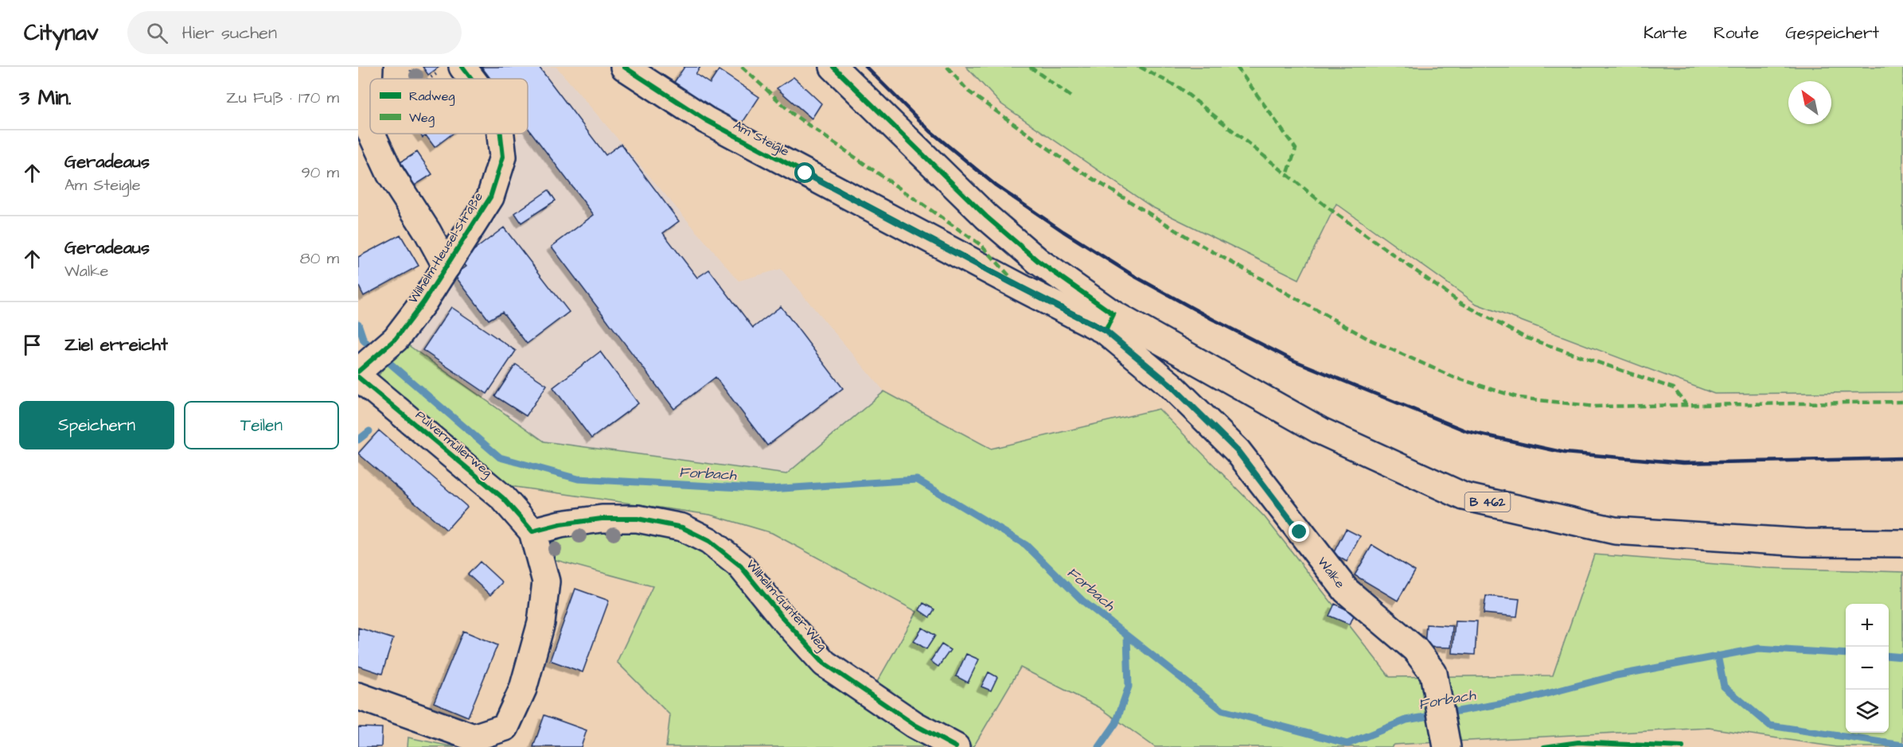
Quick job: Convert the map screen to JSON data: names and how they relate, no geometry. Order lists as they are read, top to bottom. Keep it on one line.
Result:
{"streets":{"street":["Am Steigle","Wilhelm-Heusel-Straße","Pulvermüllerweg","B 462","Walke","Wilhelm-Günter-Weg"]},"crossings":[["Am Steigle","B 462"],["Am Steigle","Walke"],["Wilhelm-Heusel-Straße","Pulvermüllerweg"],["Pulvermüllerweg","Wilhelm-Günter-Weg"],["B 462","Walke"]],"water":["Forbach"],"legend":["Radweg","Weg"],"north":"top left","page":{"header":"Citynav","search":"Hier suchen","nav":["Karte","Route","Gespeichert"],"heading":["3 Min.","Zu Fuß · 170 m"],"list":[["Geradeaus","Am Steigle","90 m"],["Geradeaus","Walke","80 m"],"Ziel erreicht"],"buttons":["Speichern","Teilen"],"map_buttons":["+","−"]}}
